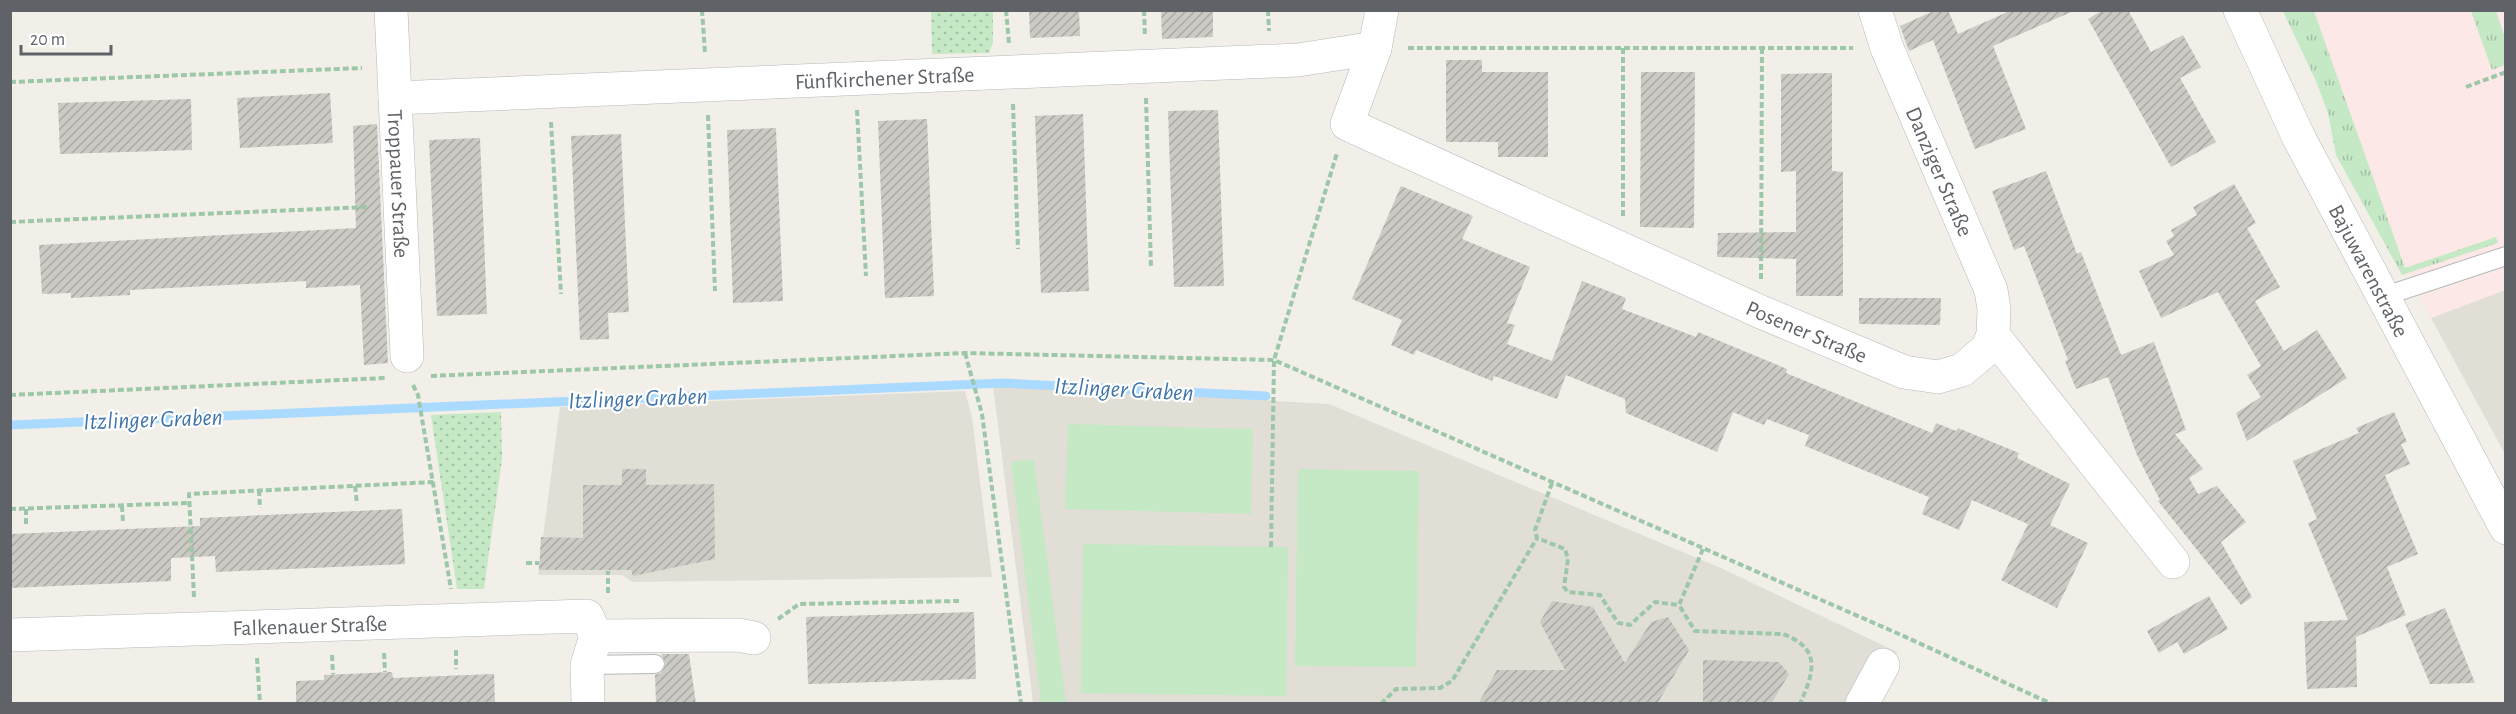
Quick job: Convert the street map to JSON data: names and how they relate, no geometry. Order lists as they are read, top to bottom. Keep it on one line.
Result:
{"streets":{"street":["Fünfkirchener Straße","Danziger Straße","Troppauer Straße","Bajuwarenstraße","Posener Straße","Falkenauer Straße"]},"crossings":[["Fünfkirchener Straße","Troppauer Straße"],["Danziger Straße","Posener Straße"]],"water":["Itzlinger Graben"],"scale_bar":"20 m"}
